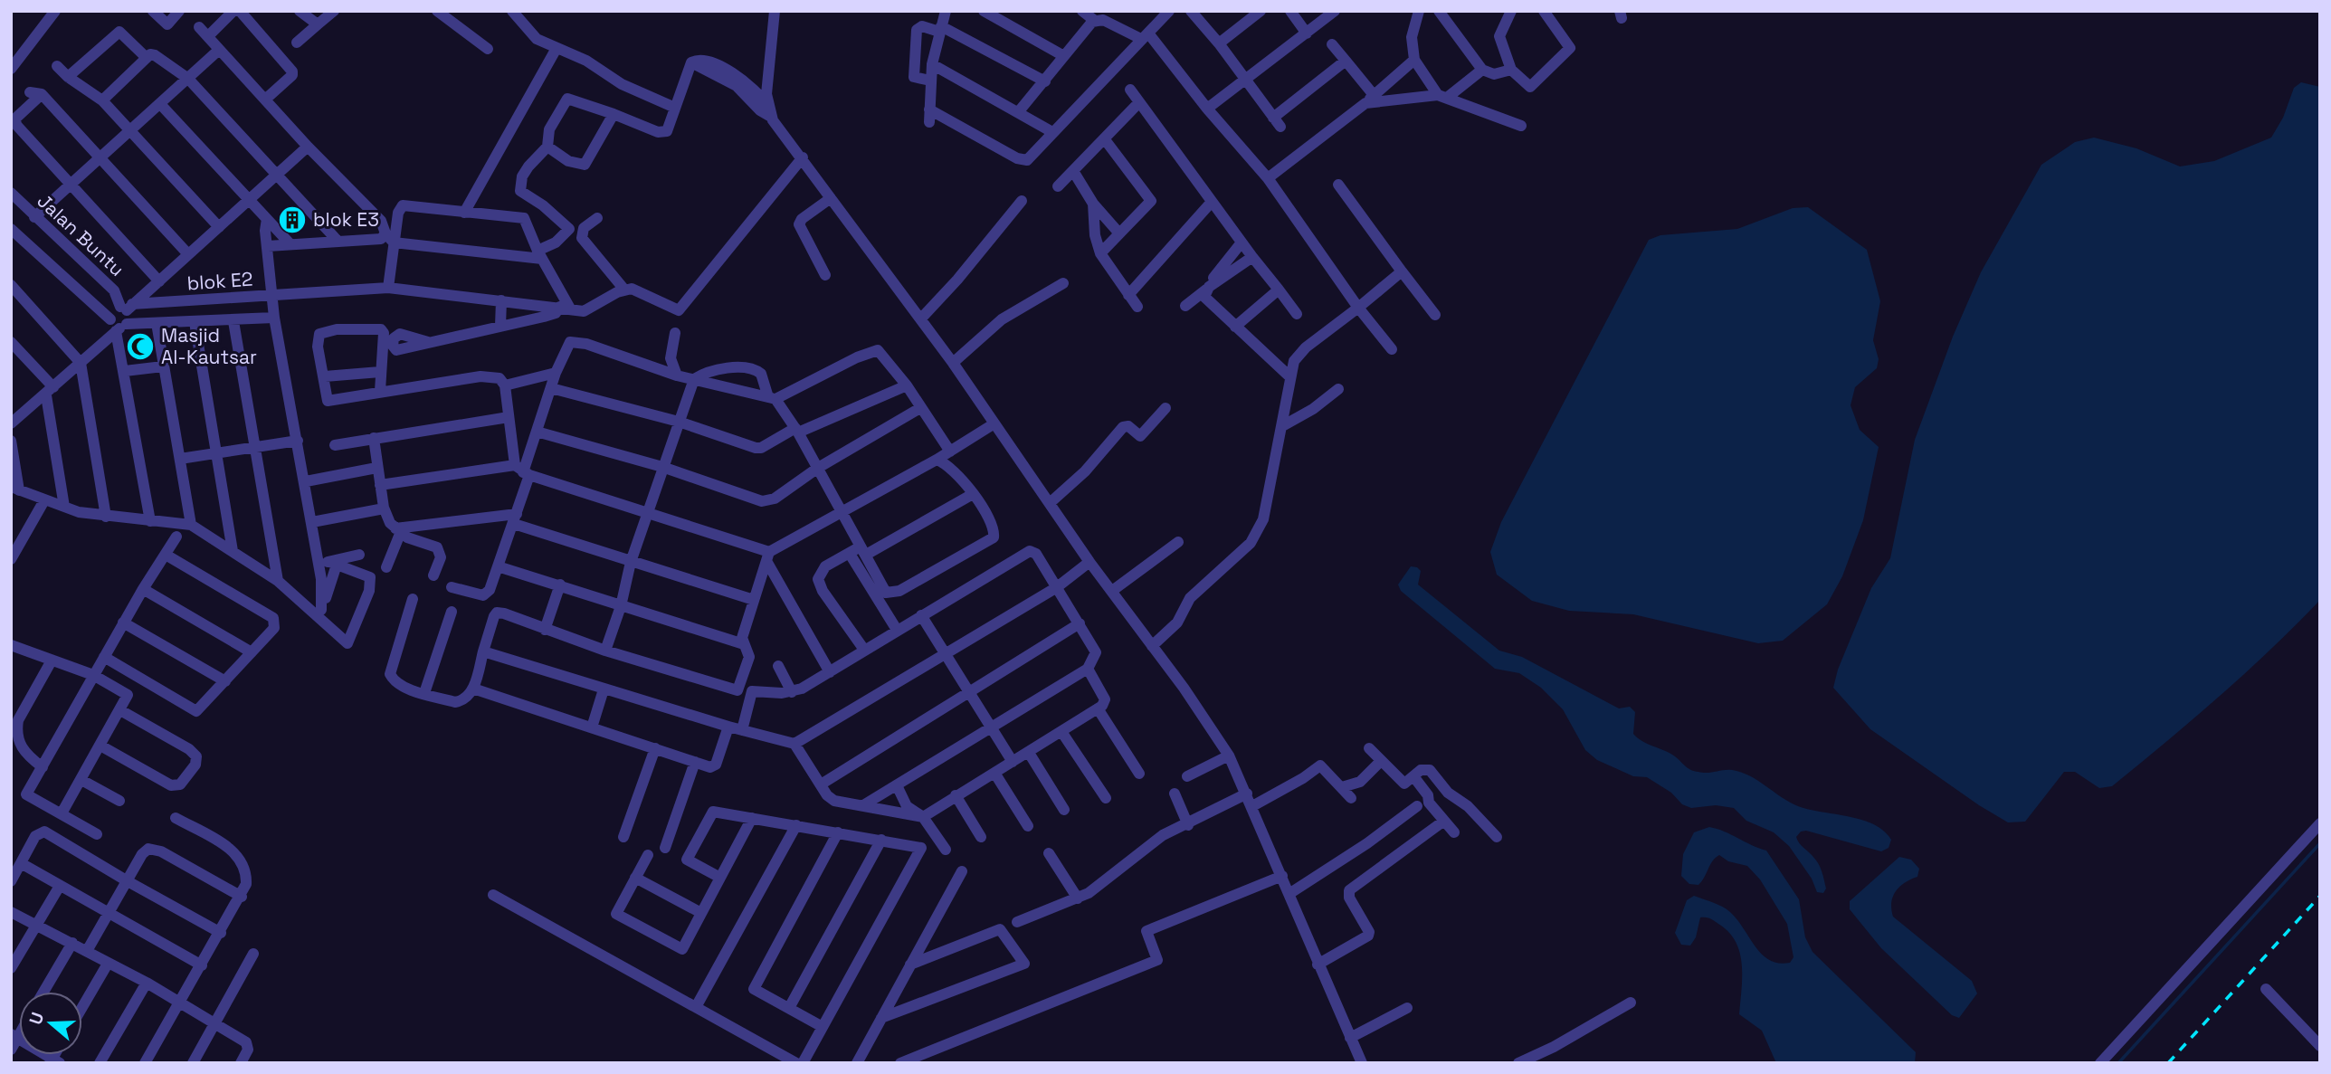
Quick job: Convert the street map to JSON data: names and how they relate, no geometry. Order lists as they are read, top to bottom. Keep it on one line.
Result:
{"streets":{"street":["Jalan Buntu","blok E2"]},"crossings":[["Jalan Buntu","blok E2"]],"places":{"building":["blok E3"],"mosque":["Masjid Al-Kautsar"]},"north":"left"}
